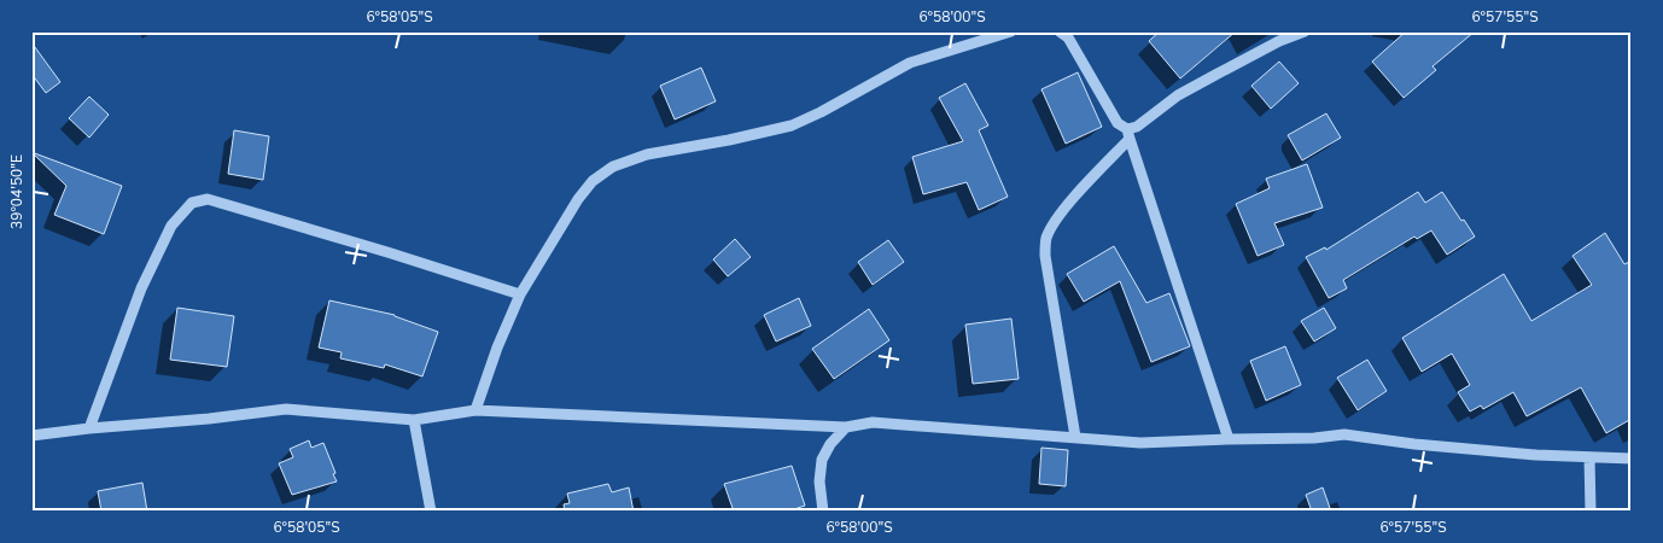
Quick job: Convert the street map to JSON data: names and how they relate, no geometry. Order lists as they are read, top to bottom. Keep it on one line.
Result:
{"coordinates":["6°58'05\"S","6°58'00\"S","6°57'55\"S","39°04'50\"E"]}
